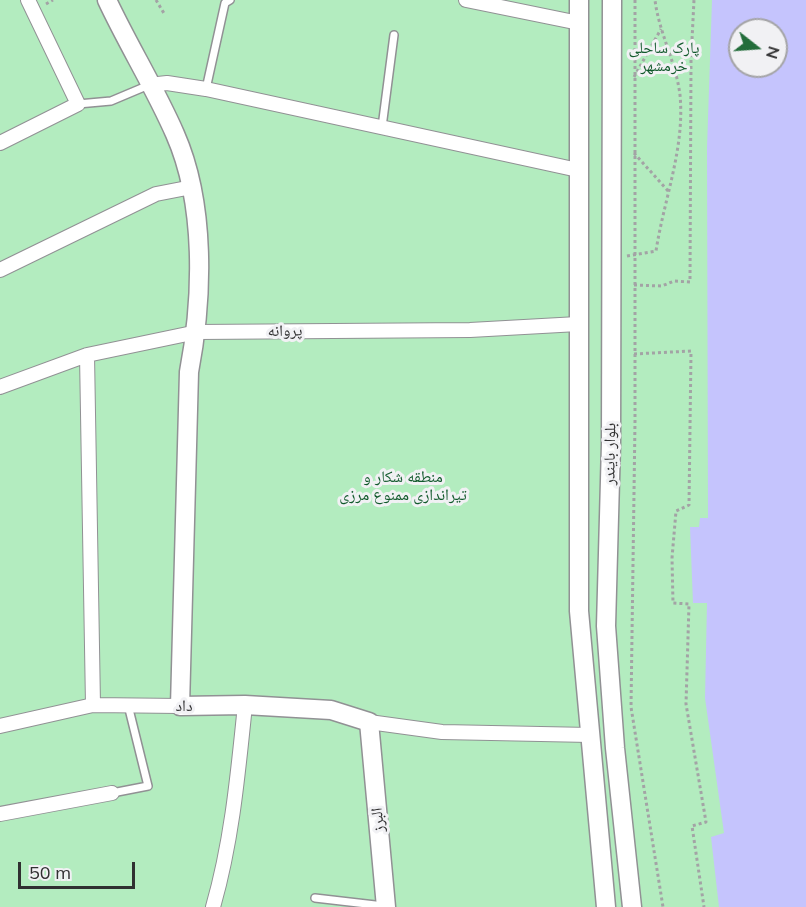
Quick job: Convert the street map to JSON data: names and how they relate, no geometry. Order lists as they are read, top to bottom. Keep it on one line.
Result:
{"streets":{"street":["پروانه","بلوار بایندر","داد","البرز"]},"crossings":[["پروانه","بلوار بایندر"],["بلوار بایندر","داد"],["داد","البرز"]],"parks":["پارک ساحلی خرمشهر","منطقه شکار و تیراندازی ممنوع مرزی"],"scale_bar":"50 m","north":"right"}
